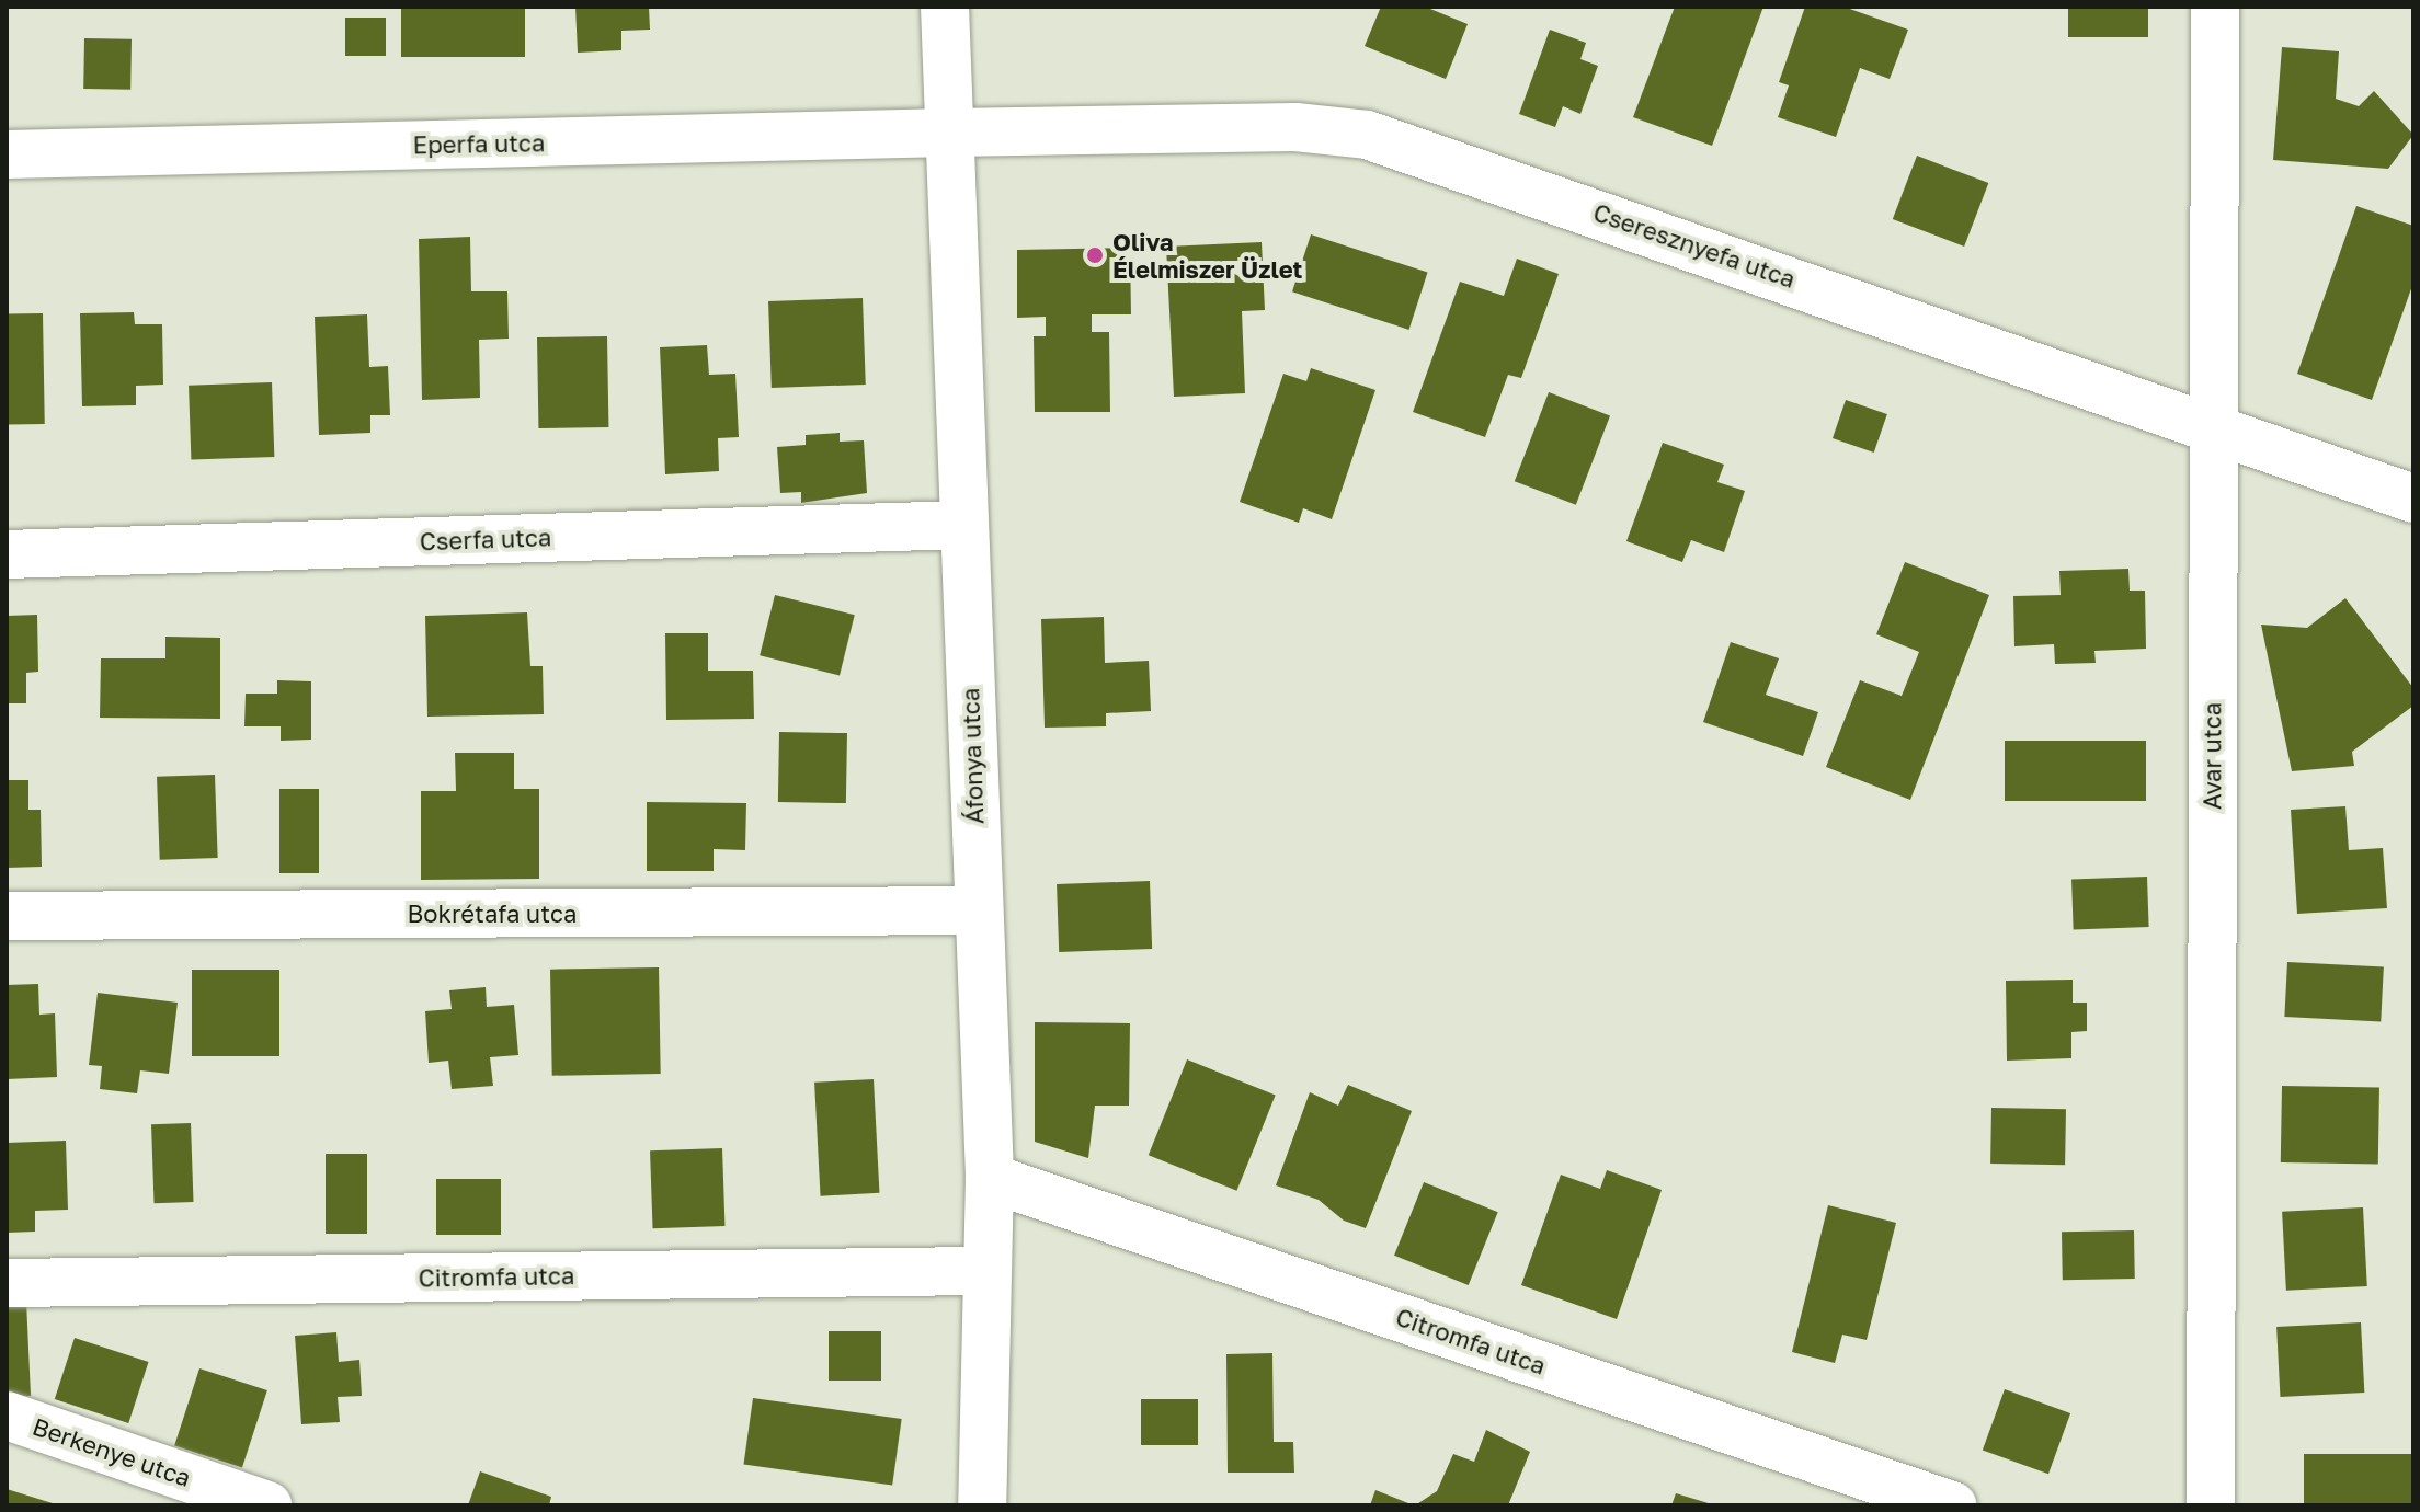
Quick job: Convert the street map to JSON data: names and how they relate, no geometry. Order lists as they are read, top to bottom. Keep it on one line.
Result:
{"streets":{"street":["Eperfa utca","Cseresznyefa utca","Cserfa utca","Áfonya utca","Avar utca","Bokrétafa utca","Citromfa utca","Berkenye utca"]},"crossings":[["Eperfa utca","Cseresznyefa utca"],["Eperfa utca","Áfonya utca"],["Cseresznyefa utca","Áfonya utca"],["Cseresznyefa utca","Avar utca"],["Cserfa utca","Áfonya utca"],["Áfonya utca","Bokrétafa utca"],["Áfonya utca","Citromfa utca"]],"places":["Oliva Élelmiszer Üzlet"]}
